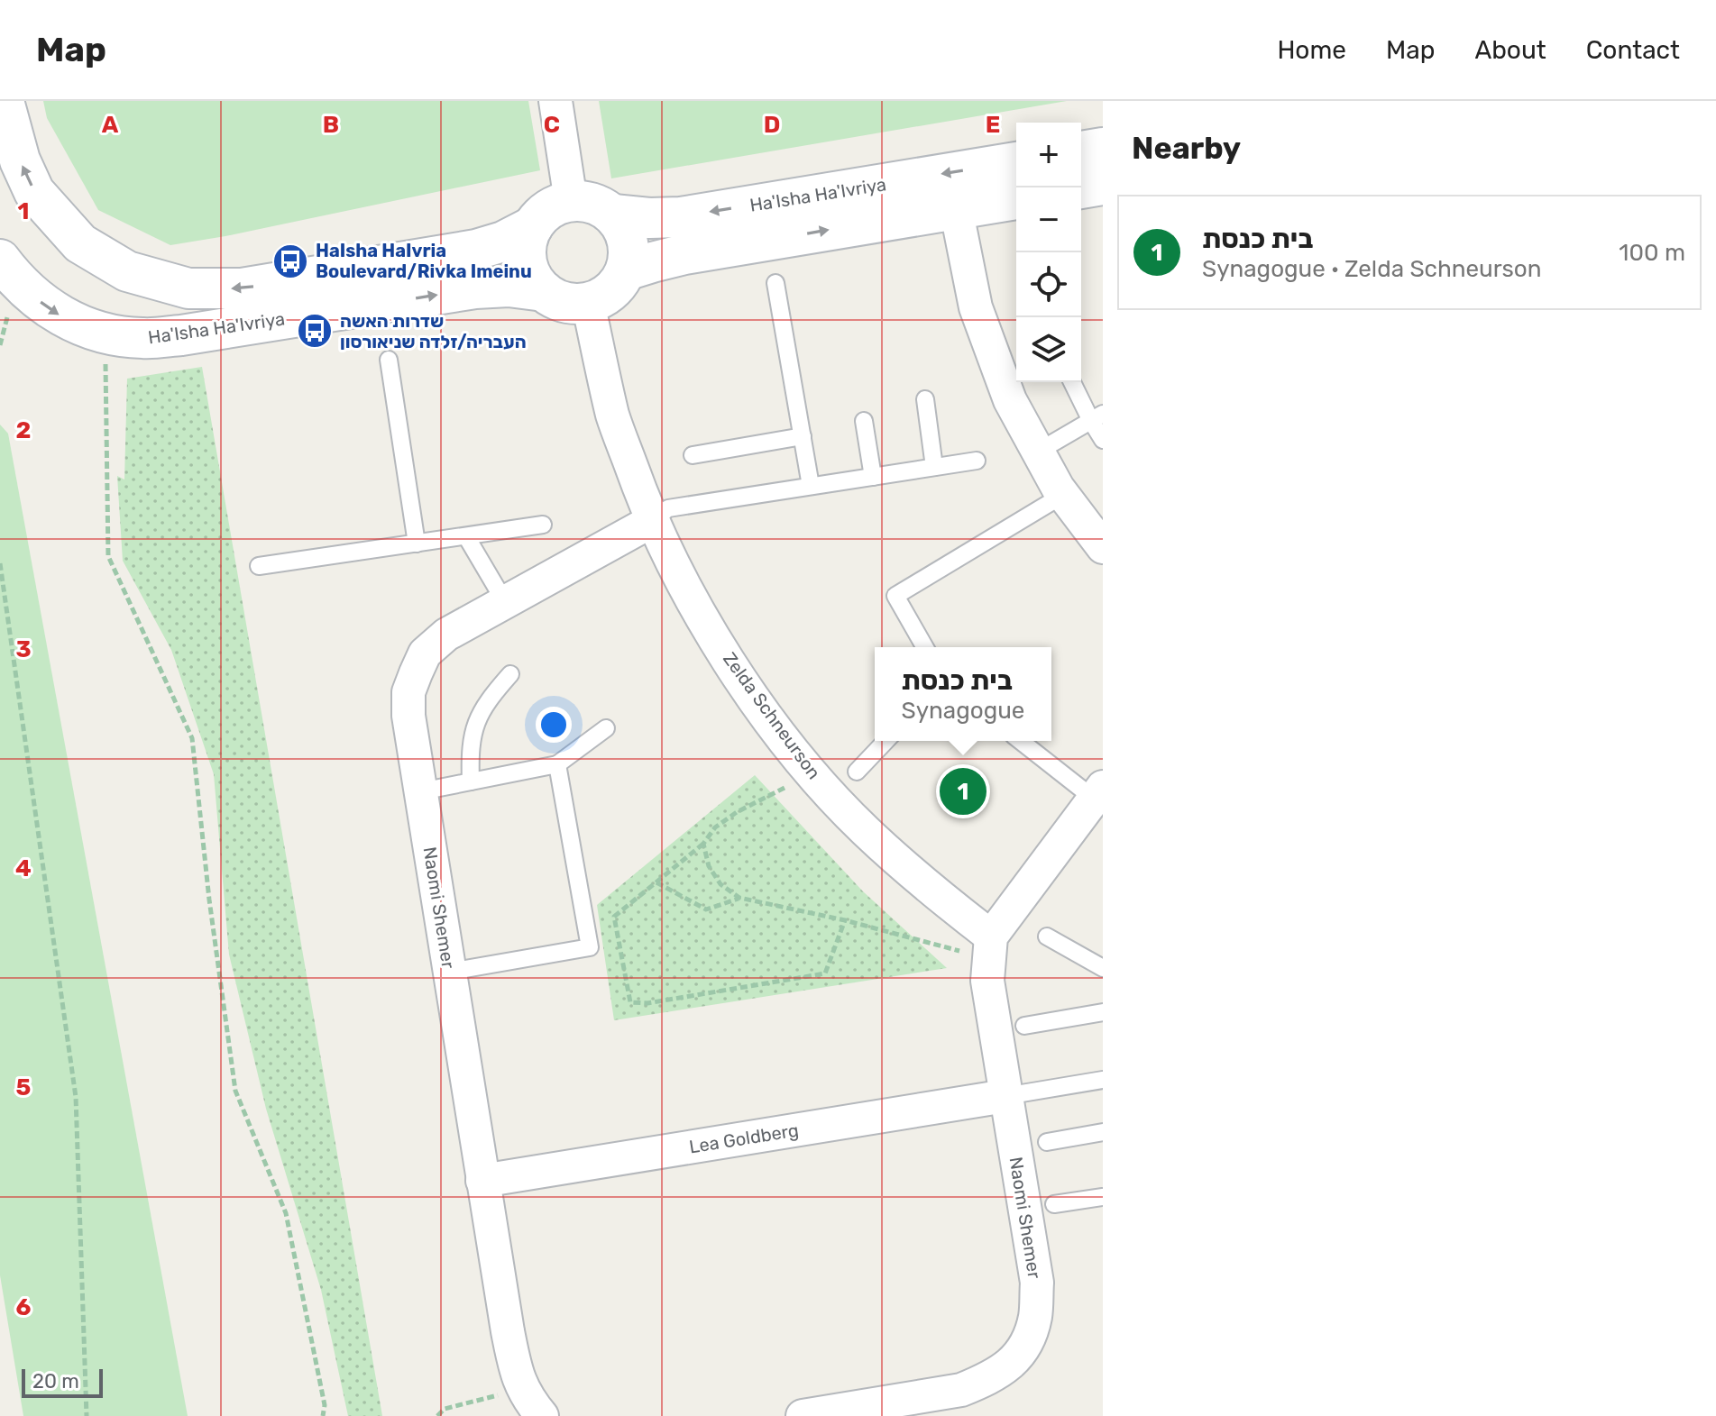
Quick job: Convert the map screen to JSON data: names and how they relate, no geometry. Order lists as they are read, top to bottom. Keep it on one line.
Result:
{"streets":{"street":["Ha'Isha Ha'Ivriya","Zelda Schneurson","Naomi Shemer","Lea Goldberg"]},"crossings":[["Ha'Isha Ha'Ivriya","Zelda Schneurson"],["Zelda Schneurson","Naomi Shemer"],["Naomi Shemer","Lea Goldberg"]],"places":{"bus stop":["HaIsha HaIvria Boulevard/Rivka Imeinu","שדרות האשה העבריה/זלדה שניאורסון"]},"scale_bar":"20 m","page":{"header":"Map","nav":["Home","Map","About","Contact"],"heading":"Nearby","map_buttons":["+","−"],"list":[{"mark":"1","name":"בית כנסת","note":"Synagogue · Zelda Schneurson","value":"100 m"}],"popup":["בית כנסת","Synagogue"],"pins":"1","scale":"20 m"},"grid":{"columns":["A","B","C","D","E"],"rows":["1","2","3","4","5","6"]}}
